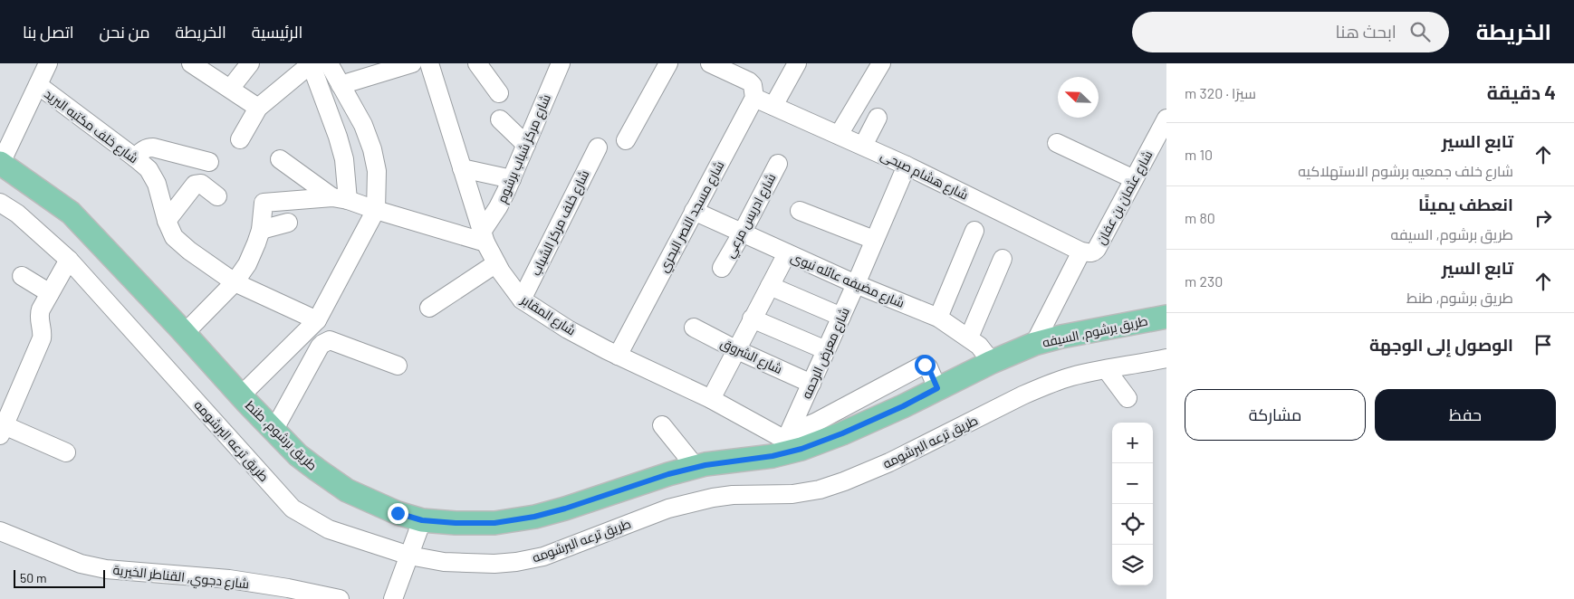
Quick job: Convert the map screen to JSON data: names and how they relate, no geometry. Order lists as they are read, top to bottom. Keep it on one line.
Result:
{"streets":{"main road":["طريق برشوم, السيفه","طريق برشوم, طنط"],"street":["شارع خلف مكتبه البريد","شارع مركز شباب برشوم","شارع هشام صبحى","شارع عثمان بن عفان","شارع ادريس مرعي","شارع مسجد النصر البحري","شارع خلف مركز الشباب","شارع مضيفه عائله نبوى","شارع المقابر","شارع معرض الرحمه","شارع الشروق","طريق ترعه البرشومه","شارع دجوي, القناطر الخيرية"]},"crossings":[["شارع مركز شباب برشوم","شارع المقابر"],["شارع هشام صبحى","شارع عثمان بن عفان"],["شارع هشام صبحى","شارع مسجد النصر البحري"],["شارع هشام صبحى","شارع معرض الرحمه"],["شارع عثمان بن عفان","طريق برشوم, السيفه"],["شارع ادريس مرعي","شارع مضيفه عائله نبوى"],["شارع مسجد النصر البحري","شارع مضيفه عائله نبوى"],["شارع مسجد النصر البحري","شارع المقابر"],["شارع خلف مركز الشباب","شارع المقابر"],["شارع مضيفه عائله نبوى","طريق برشوم, السيفه"],["شارع مضيفه عائله نبوى","شارع معرض الرحمه"],["شارع المقابر","طريق برشوم, السيفه"],["شارع المقابر","شارع معرض الرحمه"],["شارع المقابر","طريق برشوم, طنط"],["طريق برشوم, السيفه","شارع معرض الرحمه"],["طريق برشوم, السيفه","طريق برشوم, طنط"],["شارع معرض الرحمه","شارع الشروق"],["شارع معرض الرحمه","طريق برشوم, طنط"]],"scale_bar":"50 m","north":"top left","page":{"header":"الخريطة","search":"ابحث هنا","nav":["الرئيسية","الخريطة","من نحن","اتصل بنا"],"heading":["4 دقيقة","سيرًا · 320 m"],"list":[["تابع السير","شارع خلف جمعيه برشوم الاستهلاكيه","10 m"],["انعطف يمينًا","طريق برشوم, السيفه","80 m"],["تابع السير","طريق برشوم, طنط","230 m"],"الوصول إلى الوجهة"],"buttons":["حفظ","مشاركة"],"map_buttons":["+","−"],"scale":"50 m"}}
